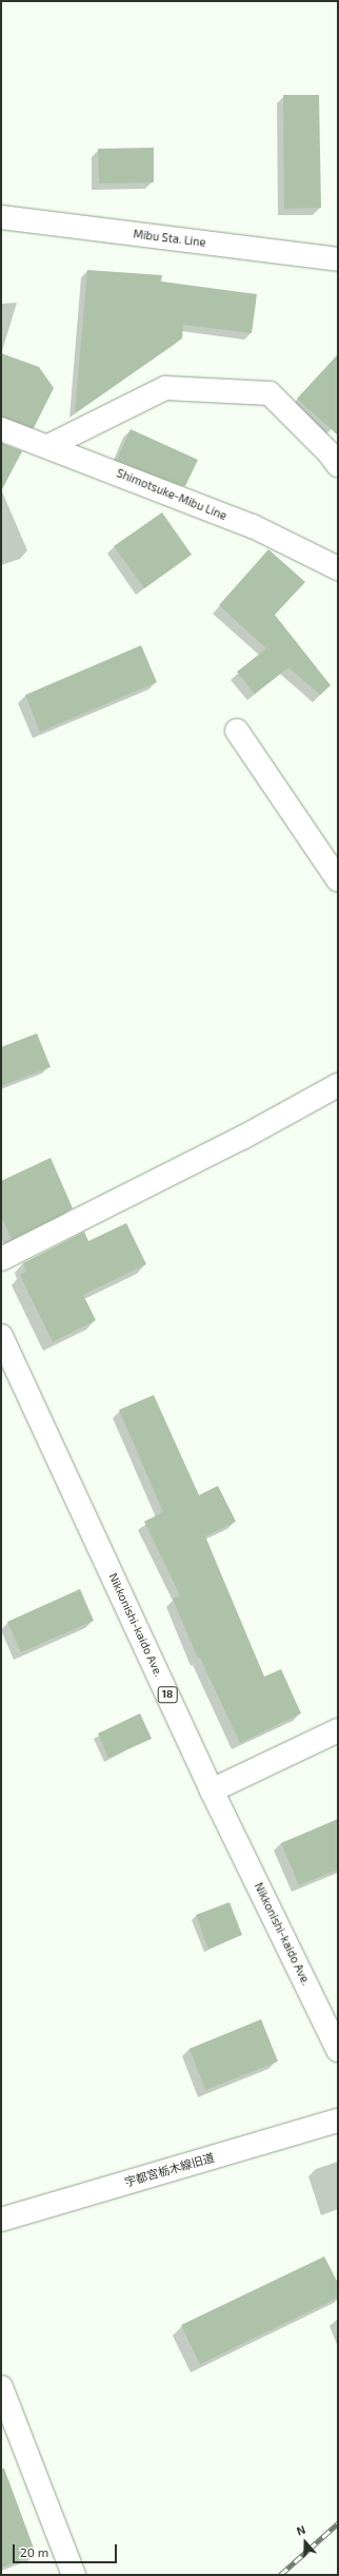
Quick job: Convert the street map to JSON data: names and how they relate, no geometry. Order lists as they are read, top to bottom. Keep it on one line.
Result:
{"streets":{"main road":["Mibu Sta. Line","Shimotsuke-Mibu Line","Nikkonishi-kaido Ave.","18","宇都宮栃木線旧道"]},"scale_bar":"20 m","north":"top"}
